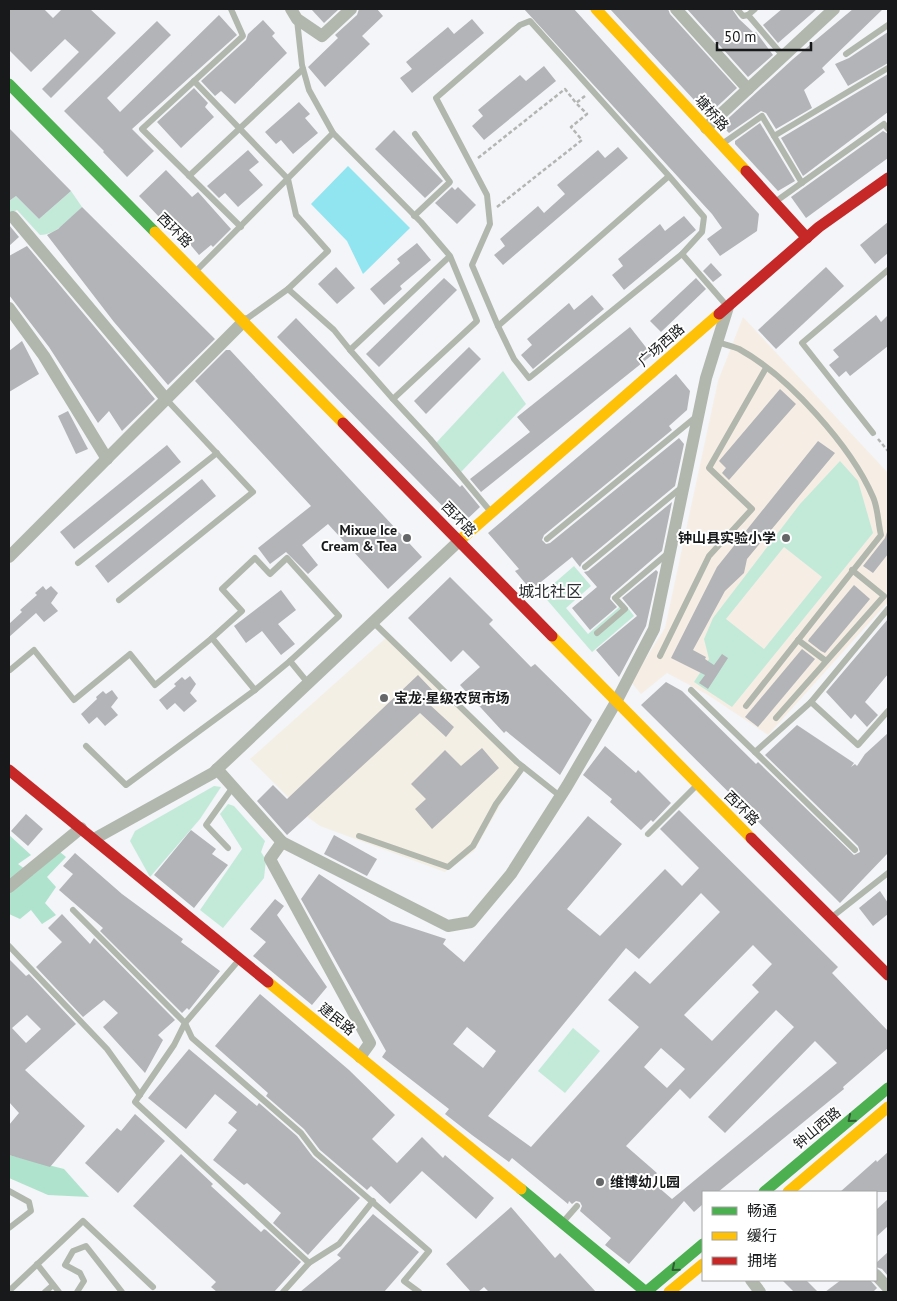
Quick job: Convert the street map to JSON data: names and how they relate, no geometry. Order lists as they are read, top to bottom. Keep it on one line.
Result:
{"streets":{"street":["塘桥路","西环路","广场西路","建民路","钟山西路"]},"crossings":[["塘桥路","广场西路"],["西环路","广场西路"]],"districts":["城北社区"],"places":["Mixue Ice Cream & Tea","钟山县实验小学","宝龙·星级农贸市场","维博幼儿园"],"legend":["畅通","缓行","拥堵"],"scale_bar":"50 m"}
